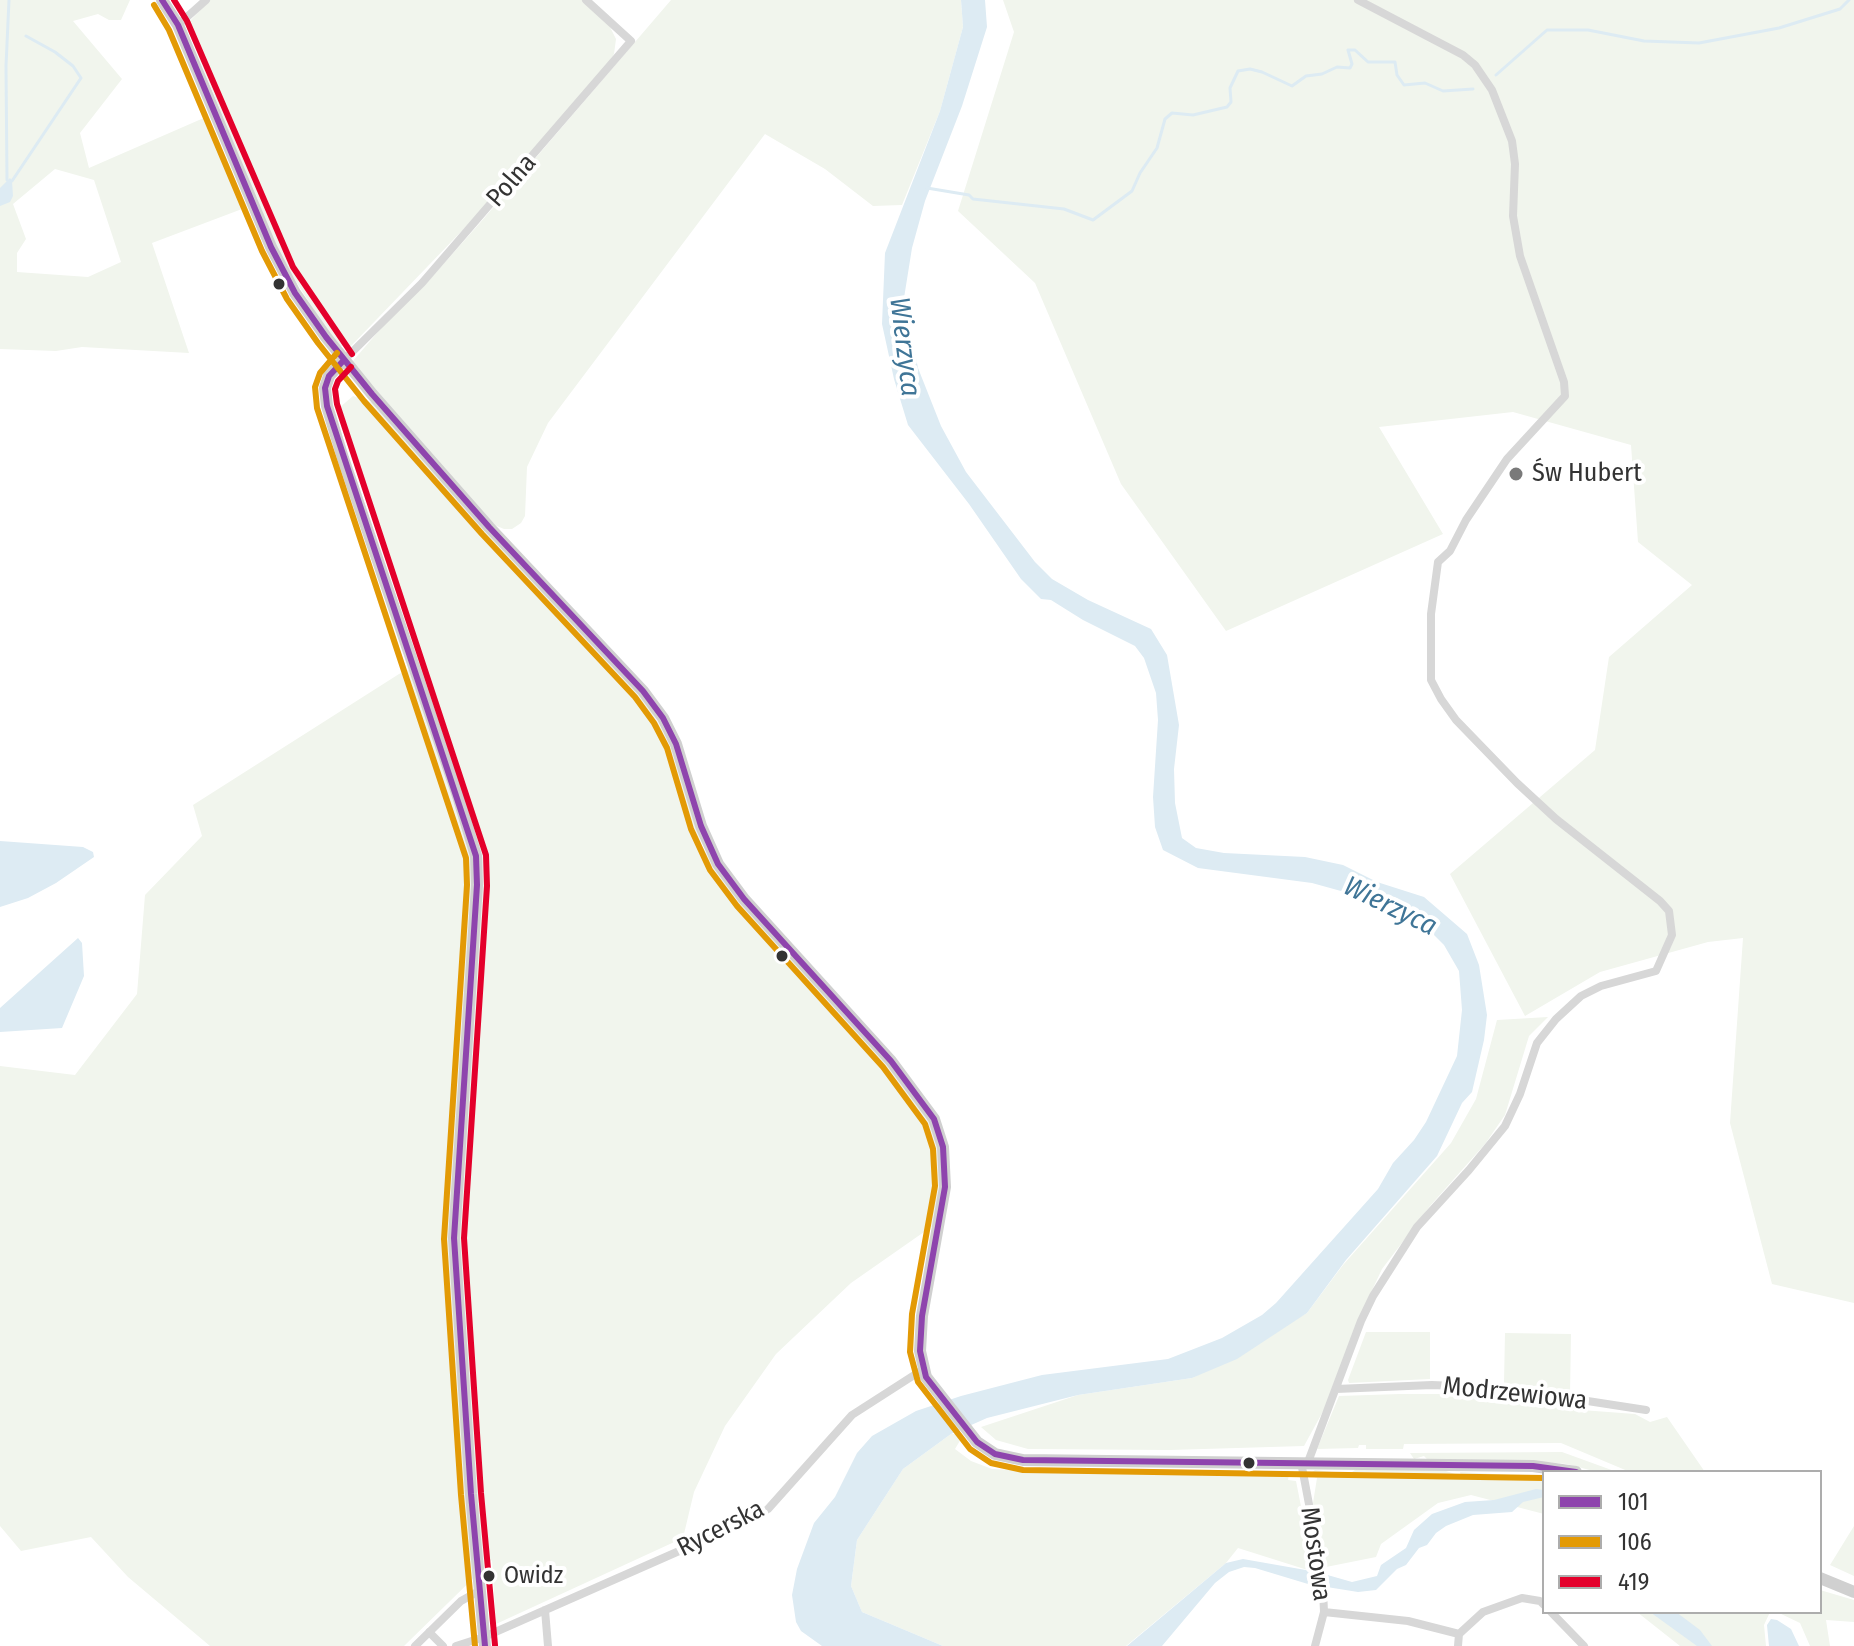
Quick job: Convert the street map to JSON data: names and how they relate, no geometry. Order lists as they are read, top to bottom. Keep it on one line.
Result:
{"streets":{"street":["Polna","Modrzewiowa","Rycerska","Mostowa"]},"water":["Wierzyca"],"places":["Św Hubert","Owidz"],"lines":["transit line 101","transit line 419","transit line 106"],"legend":["101","106","419"]}
